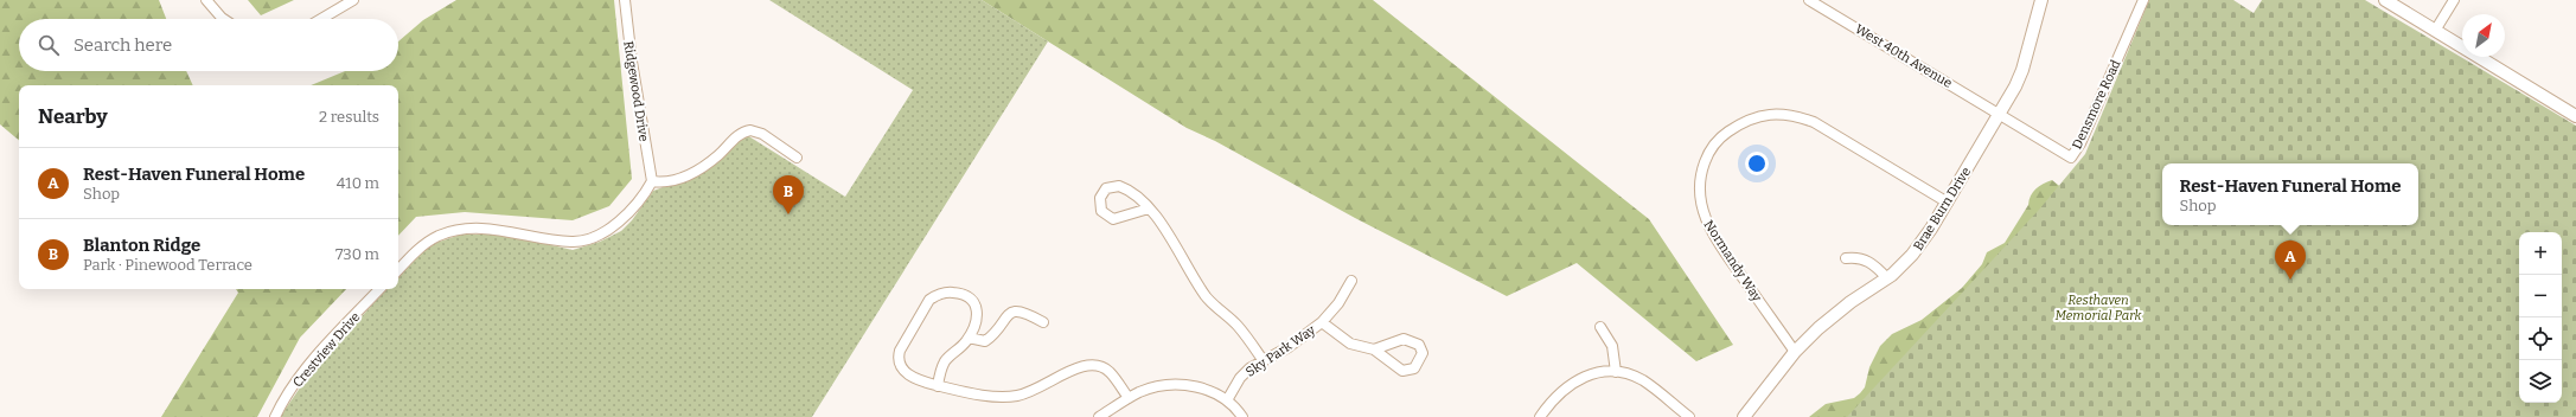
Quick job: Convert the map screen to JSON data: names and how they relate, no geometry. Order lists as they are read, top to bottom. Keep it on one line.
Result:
{"streets":{"street":["West 40th Avenue","Ridgewood Drive","Densmore Road","Brae Burn Drive","Normandy Way","Crestview Drive","Sky Park Way"]},"crossings":[["West 40th Avenue","Densmore Road"],["West 40th Avenue","Brae Burn Drive"],["Densmore Road","Brae Burn Drive"],["Brae Burn Drive","Normandy Way"]],"parks":["Resthaven Memorial Park"],"north":"top right","page":{"search":"Search here","heading":["Nearby","2 results"],"list":[{"mark":"A","name":"Rest-Haven Funeral Home","note":"Shop","value":"410 m"},{"mark":"B","name":"Blanton Ridge","note":"Park · Pinewood Terrace","value":"730 m"}],"popup":["Rest-Haven Funeral Home","Shop"],"pins":["B","A"],"map_buttons":["+","−"]}}
